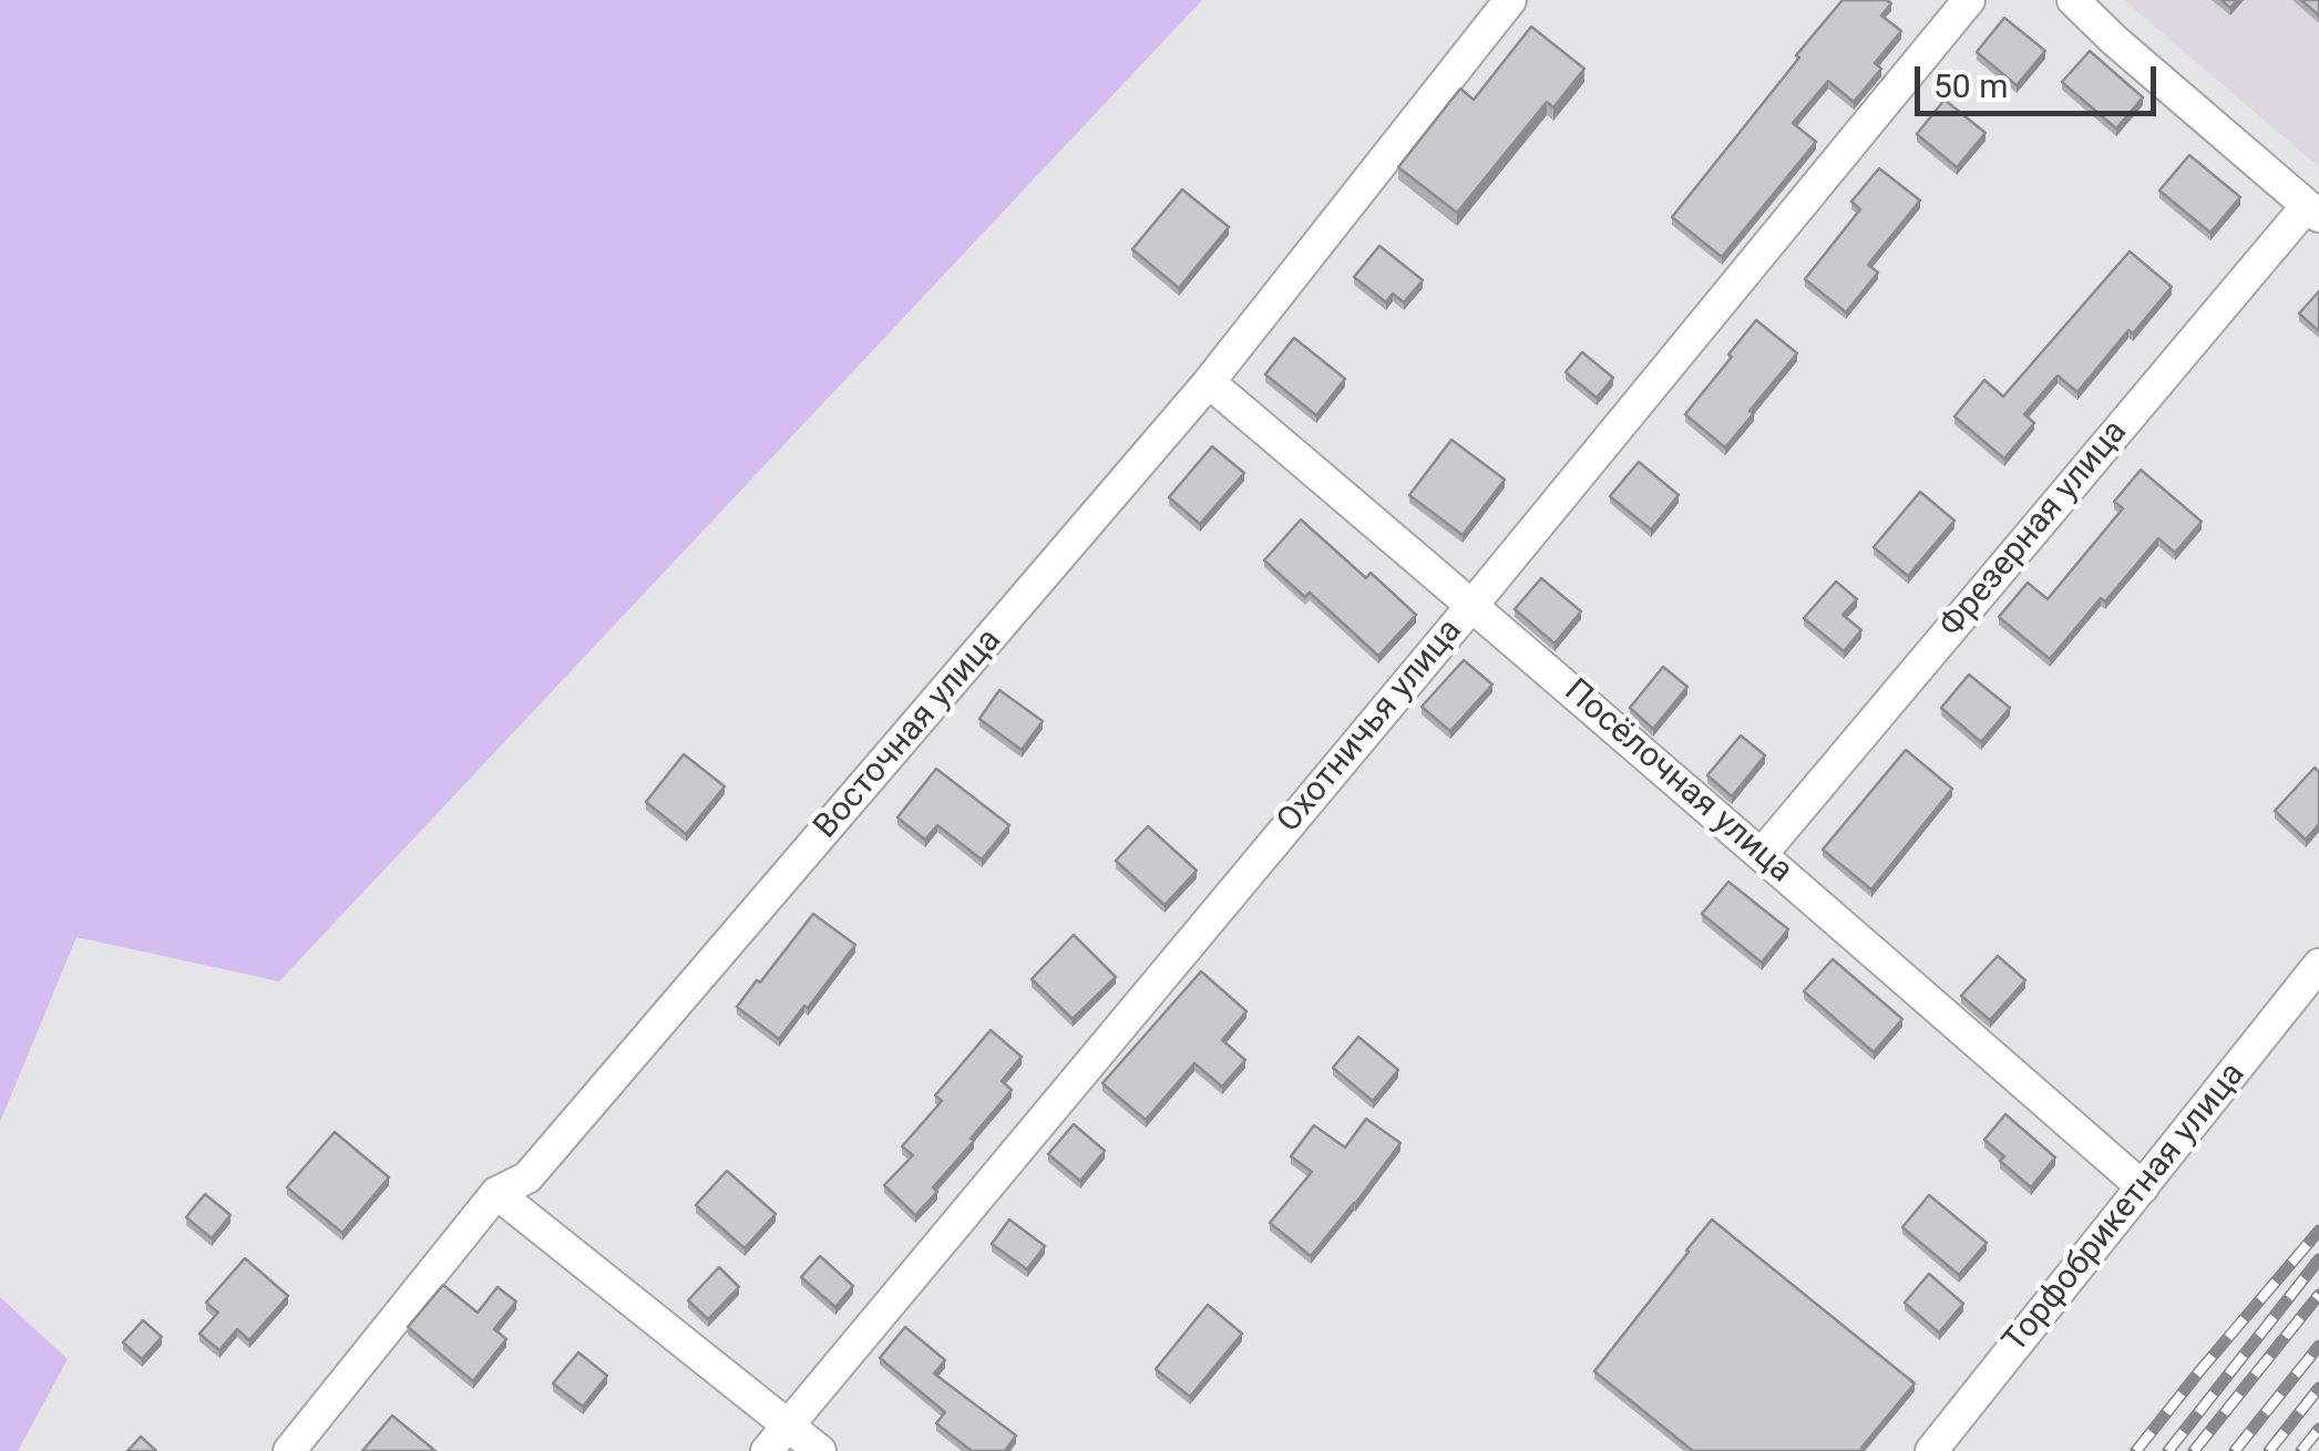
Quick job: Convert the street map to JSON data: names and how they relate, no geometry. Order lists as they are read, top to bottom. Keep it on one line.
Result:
{"streets":{"street":["Фрезерная улица","Охотничья улица","Восточная улица","Посёлочная улица","Торфобрикетная улица"]},"crossings":[["Фрезерная улица","Посёлочная улица"],["Охотничья улица","Посёлочная улица"],["Восточная улица","Посёлочная улица"],["Посёлочная улица","Торфобрикетная улица"]],"scale_bar":"50 m"}
